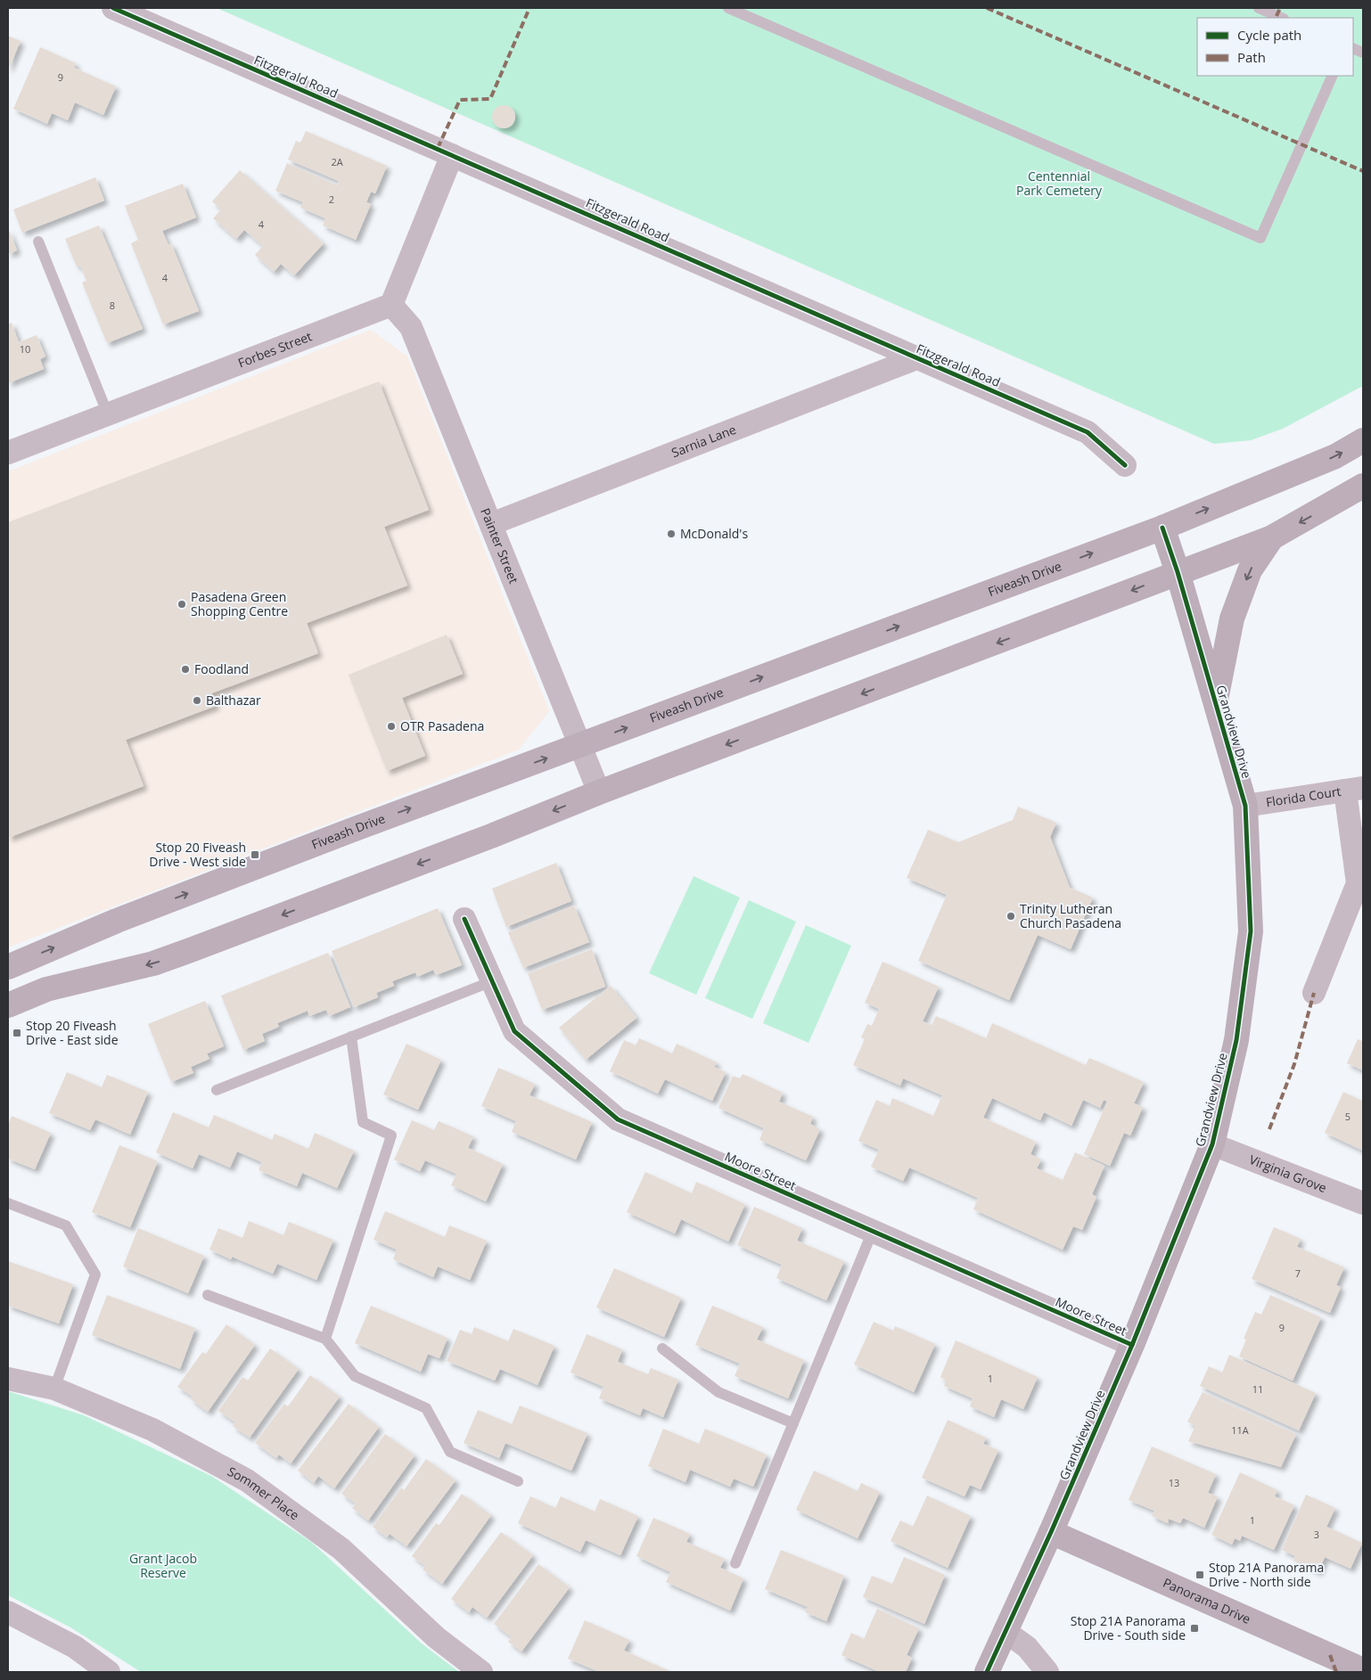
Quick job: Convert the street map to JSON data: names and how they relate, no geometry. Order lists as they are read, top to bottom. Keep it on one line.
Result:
{"streets":{"main road":["Fiveash Drive","Grandview Drive","Panorama Drive"],"street":["Fitzgerald Road","Forbes Street","Sarnia Lane","Painter Street","Florida Court","Moore Street","Virginia Grove","Sommer Place"]},"crossings":[["Fitzgerald Road","Sarnia Lane"],["Forbes Street","Painter Street"],["Sarnia Lane","Painter Street"],["Painter Street","Fiveash Drive"],["Fiveash Drive","Grandview Drive"],["Grandview Drive","Florida Court"],["Grandview Drive","Moore Street"],["Grandview Drive","Virginia Grove"],["Grandview Drive","Panorama Drive"]],"parks":["Centennial Park Cemetery","Grant Jacob Reserve"],"places":{"other":["McDonald's","Pasadena Green Shopping Centre","Foodland","Balthazar","OTR Pasadena","Trinity Lutheran Church Pasadena"],"transit":["Stop 20 Fiveash Drive - West side","Stop 20 Fiveash Drive - East side","Stop 21A Panorama Drive - North side","Stop 21A Panorama Drive - South side"]},"house_numbers":["9","2A","2","4","4","8","10","5","7","9","1","11","11A","13","1","3"],"legend":["Cycle path","Path"]}
